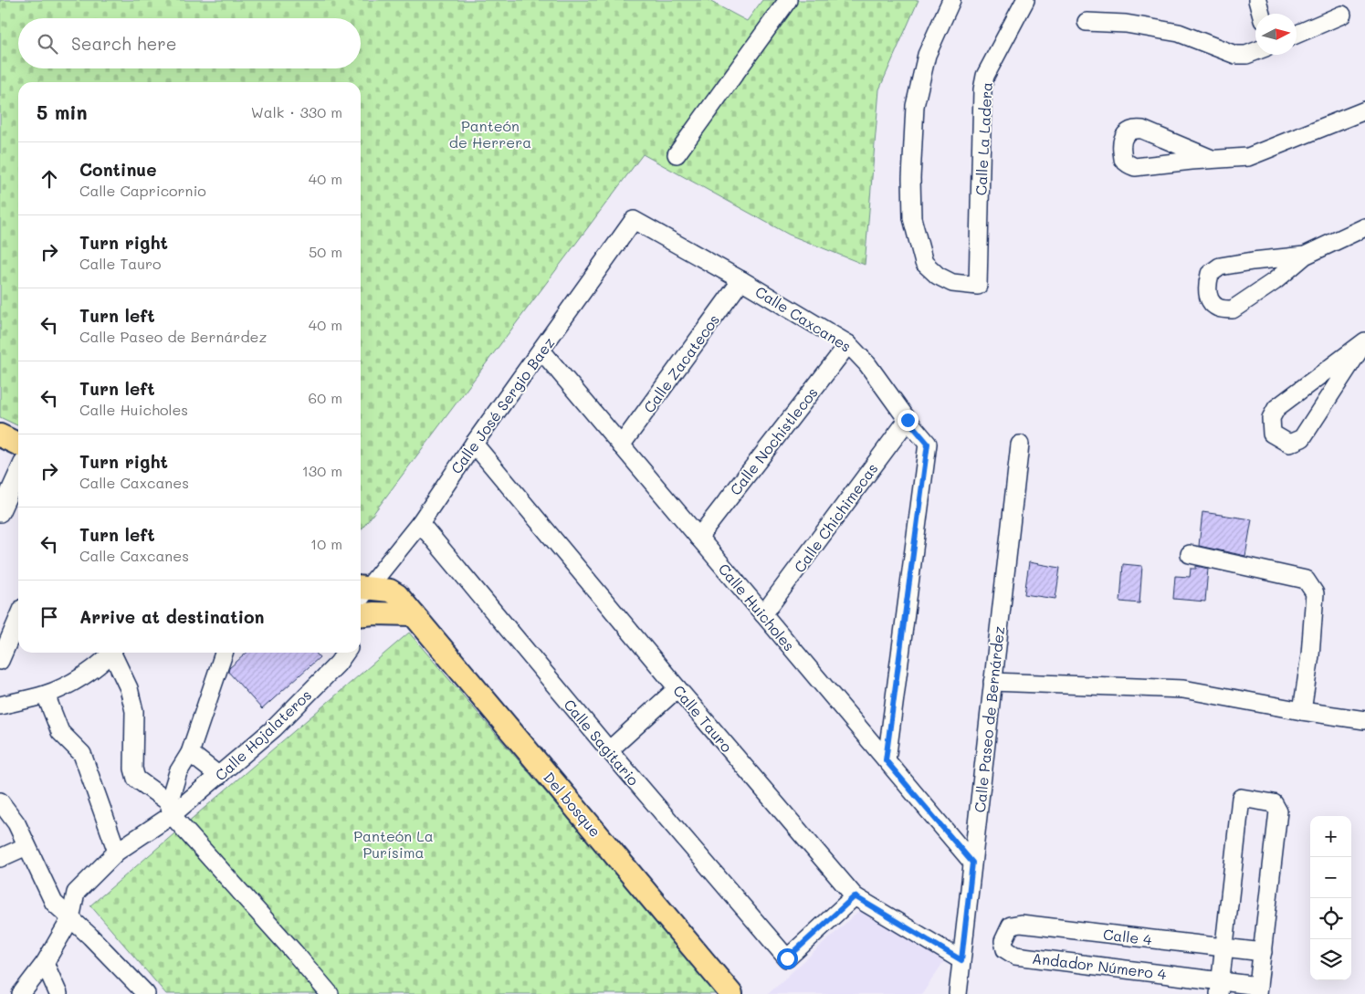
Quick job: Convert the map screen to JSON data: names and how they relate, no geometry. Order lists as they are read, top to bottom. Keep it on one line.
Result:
{"streets":{"main road":["Del bosque"],"street":["Calle La Ladera","Calle Caxcanes","Calle Zacatecos","Calle José Sergio Baez","Calle Nochistlecos","Calle Chichimecas","Calle Huicholes","Calle Tauro","Calle Paseo de Bernárdez","Calle Hojalateros","Calle Sagitario","Calle 4","Andador Número 4"]},"crossings":[["Calle Caxcanes","Calle Zacatecos"],["Calle Caxcanes","Calle José Sergio Baez"],["Calle Caxcanes","Calle Nochistlecos"],["Calle Caxcanes","Calle Chichimecas"],["Calle Caxcanes","Calle Huicholes"],["Calle Zacatecos","Calle Huicholes"],["Calle José Sergio Baez","Calle Huicholes"],["Calle José Sergio Baez","Calle Tauro"],["Calle José Sergio Baez","Calle Sagitario"],["Calle Nochistlecos","Calle Huicholes"],["Calle Chichimecas","Calle Huicholes"],["Calle Huicholes","Calle Paseo de Bernárdez"],["Calle Tauro","Calle Paseo de Bernárdez"],["Calle Tauro","Calle Sagitario"],["Calle 4","Andador Número 4"]],"parks":["Panteón de Herrera","Panteón La Purísima"],"north":"right","page":{"search":"Search here","heading":["5 min","Walk · 330 m"],"list":[["Continue","Calle Capricornio","40 m"],["Turn right","Calle Tauro","50 m"],["Turn left","Calle Paseo de Bernárdez","40 m"],["Turn left","Calle Huicholes","60 m"],["Turn right","Calle Caxcanes","130 m"],["Turn left","Calle Caxcanes","10 m"],"Arrive at destination"],"map_buttons":["+","−"]}}
